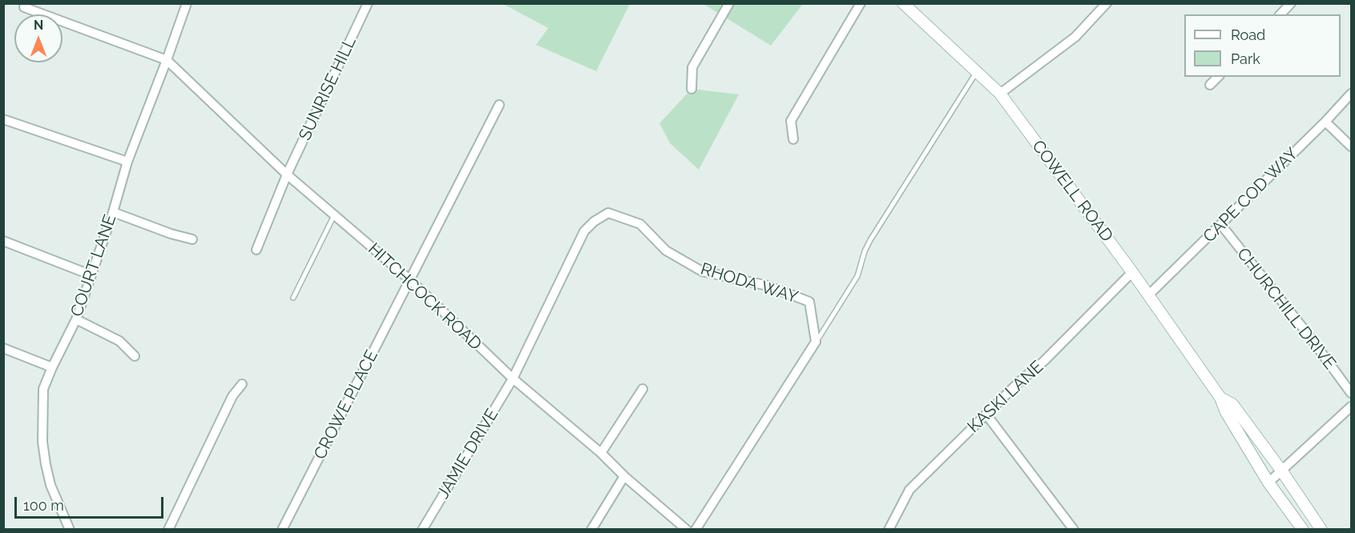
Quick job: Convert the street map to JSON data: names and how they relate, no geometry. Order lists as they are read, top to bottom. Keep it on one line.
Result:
{"streets":{"street":["SUNRISE HILL","COWELL ROAD","CAPE COD WAY","COURT LANE","RHODA WAY","HITCHCOCK ROAD","CHURCHILL DRIVE","KASKI LANE","CROWE PLACE","JAMIE DRIVE"]},"crossings":[["SUNRISE HILL","HITCHCOCK ROAD"],["COWELL ROAD","CAPE COD WAY"],["COWELL ROAD","KASKI LANE"],["CAPE COD WAY","CHURCHILL DRIVE"],["COURT LANE","HITCHCOCK ROAD"],["RHODA WAY","HITCHCOCK ROAD"],["RHODA WAY","JAMIE DRIVE"],["HITCHCOCK ROAD","CROWE PLACE"],["HITCHCOCK ROAD","JAMIE DRIVE"]],"legend":["Road","Park"],"scale_bar":"100 m","north":"top"}
